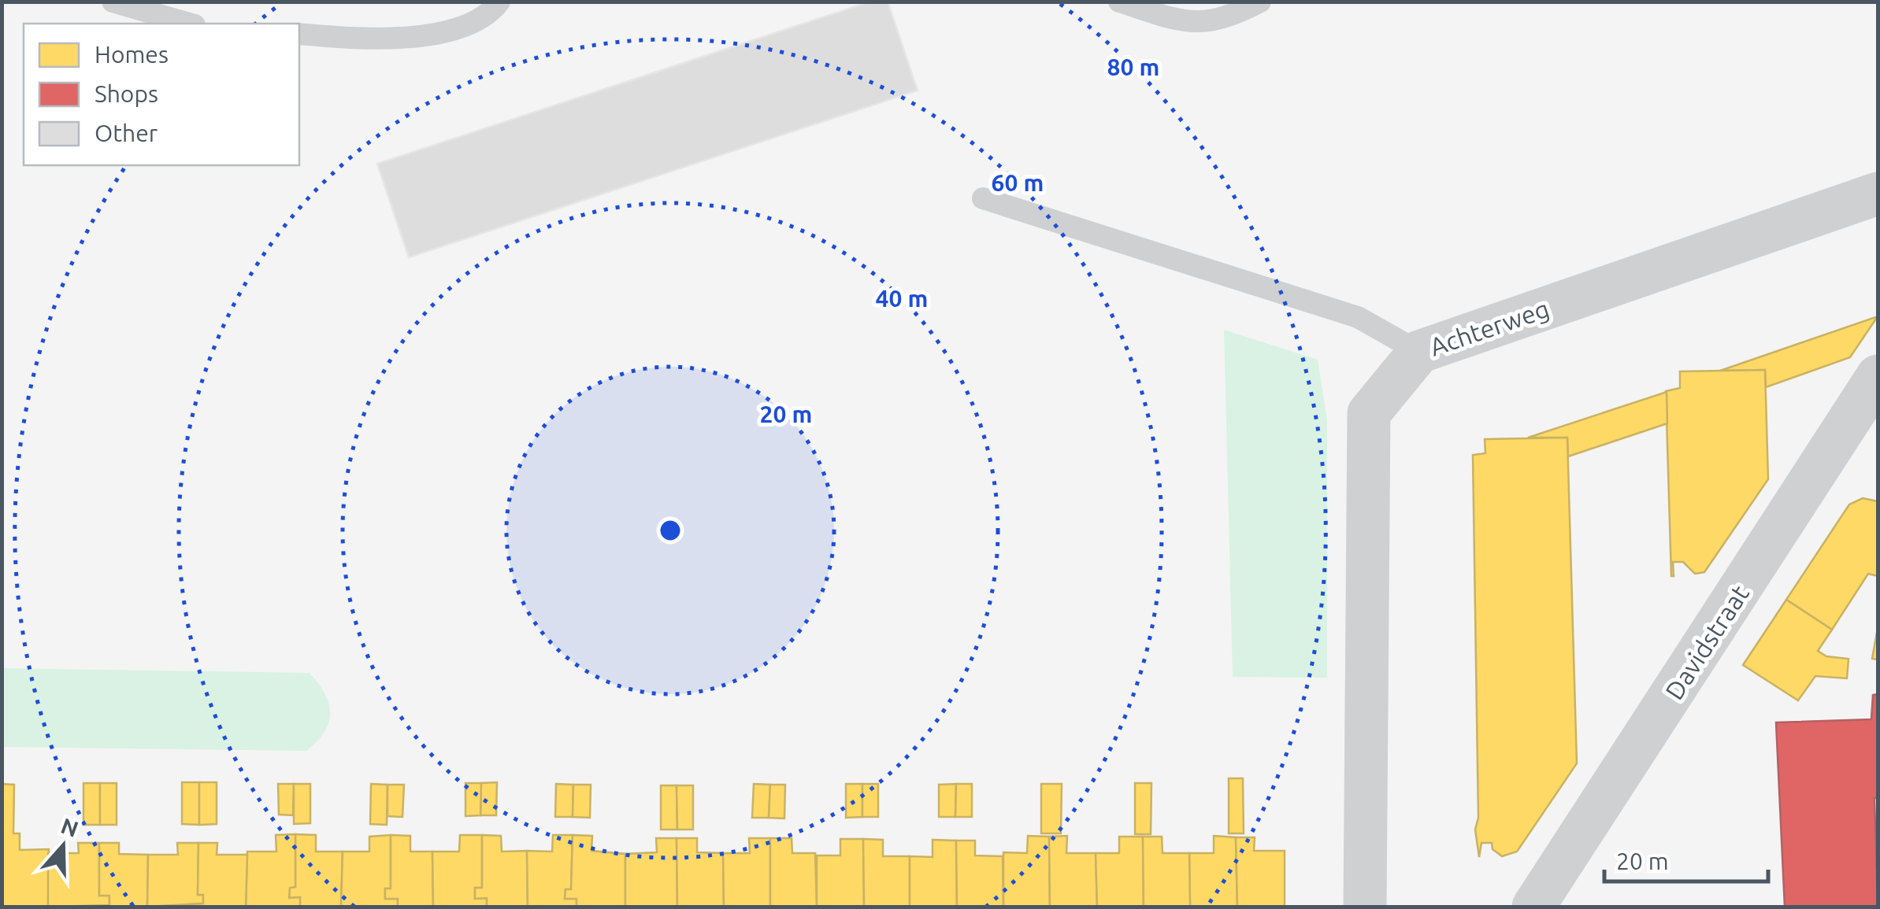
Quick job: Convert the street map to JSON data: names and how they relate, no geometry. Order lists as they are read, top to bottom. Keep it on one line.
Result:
{"streets":{"street":["Achterweg","Davidstraat"]},"legend":["Homes","Shops","Other"],"scale_bar":"20 m","north":"top","rings":["80 m","60 m","40 m","20 m"]}
